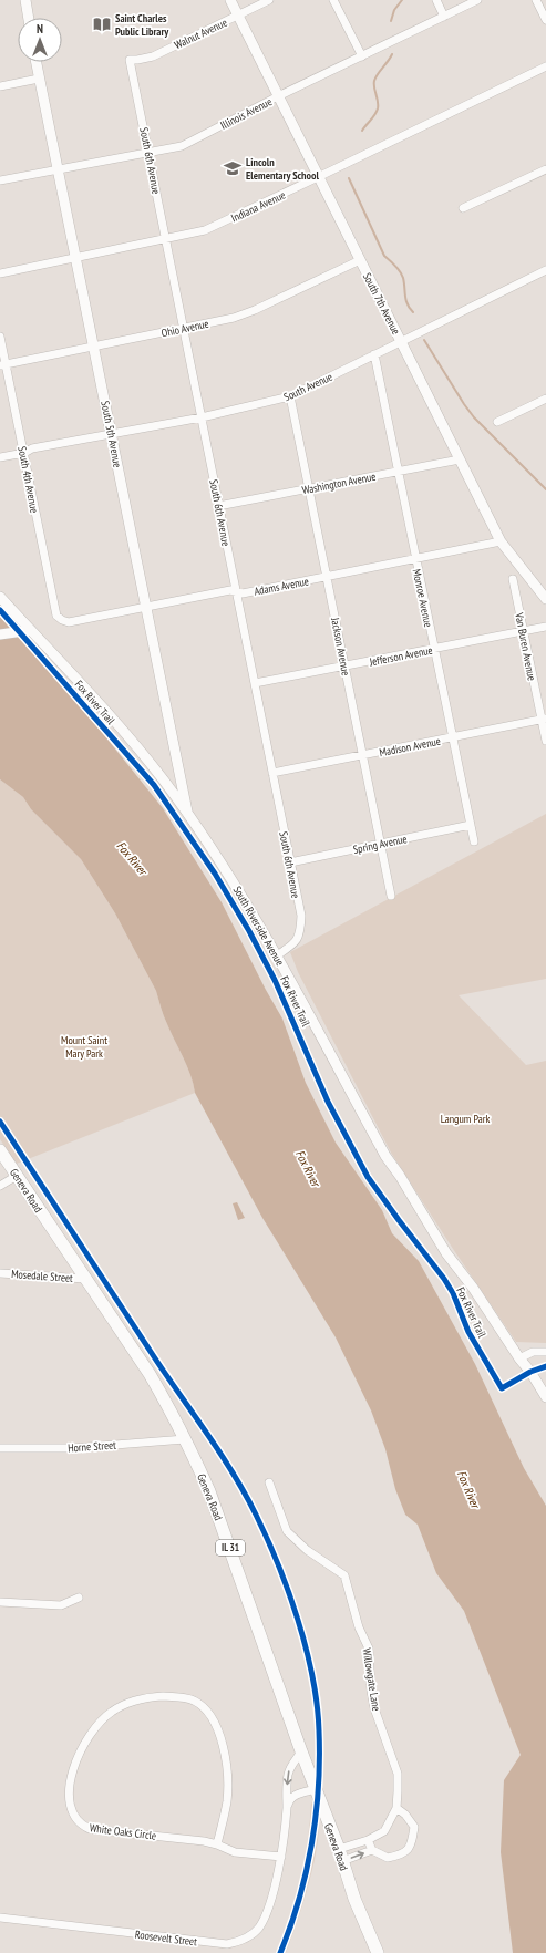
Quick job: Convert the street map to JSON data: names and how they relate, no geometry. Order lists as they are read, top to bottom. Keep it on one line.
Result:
{"streets":{"main road":["South 7th Avenue","South 5th Avenue","South Riverside Avenue","Geneva Road","IL 31"],"street":["Walnut Avenue","Illinois Avenue","South 6th Avenue","Indiana Avenue","Ohio Avenue","South Avenue","South 4th Avenue","Washington Avenue","Adams Avenue","Monroe Avenue","Jackson Avenue","Van Buren Avenue","Jefferson Avenue","Madison Avenue","Spring Avenue","Mosedale Street","Horne Street","Willowgate Lane","White Oaks Circle","Roosevelt Street"],"cycle path":["Fox River Trail"]},"crossings":[["Walnut Avenue","South 6th Avenue"],["Walnut Avenue","South 7th Avenue"],["Illinois Avenue","South 6th Avenue"],["Illinois Avenue","South 7th Avenue"],["Illinois Avenue","South 5th Avenue"],["South 6th Avenue","Indiana Avenue"],["South 6th Avenue","Ohio Avenue"],["South 6th Avenue","South Avenue"],["South 6th Avenue","Washington Avenue"],["South 6th Avenue","Adams Avenue"],["South 6th Avenue","Jefferson Avenue"],["South 6th Avenue","Madison Avenue"],["South 6th Avenue","Spring Avenue"],["South 6th Avenue","South Riverside Avenue"],["Indiana Avenue","South 7th Avenue"],["Indiana Avenue","South 5th Avenue"],["South 7th Avenue","Ohio Avenue"],["South 7th Avenue","South Avenue"],["South 7th Avenue","Washington Avenue"],["South 7th Avenue","Adams Avenue"],["Ohio Avenue","South 5th Avenue"],["Ohio Avenue","South 4th Avenue"],["South Avenue","South 5th Avenue"],["South Avenue","South 4th Avenue"],["South Avenue","Monroe Avenue"],["South Avenue","Jackson Avenue"],["South 5th Avenue","Adams Avenue"],["South 5th Avenue","South Riverside Avenue"],["South 4th Avenue","Adams Avenue"],["Washington Avenue","Monroe Avenue"],["Washington Avenue","Jackson Avenue"],["Adams Avenue","Monroe Avenue"],["Adams Avenue","Jackson Avenue"],["Monroe Avenue","Jefferson Avenue"],["Monroe Avenue","Madison Avenue"],["Monroe Avenue","Spring Avenue"],["Jackson Avenue","Jefferson Avenue"],["Jackson Avenue","Madison Avenue"],["Jackson Avenue","Spring Avenue"],["Van Buren Avenue","Jefferson Avenue"],["Van Buren Avenue","Madison Avenue"],["Geneva Road","Mosedale Street"],["Geneva Road","Horne Street"],["Geneva Road","Willowgate Lane"],["Geneva Road","Roosevelt Street"],["White Oaks Circle","Roosevelt Street"]],"water":["Fox River"],"parks":["Mount Saint Mary Park","Langum Park"],"places":{"library":["Saint Charles Public Library"],"school or university":["Lincoln Elementary School"]},"north":"top"}
